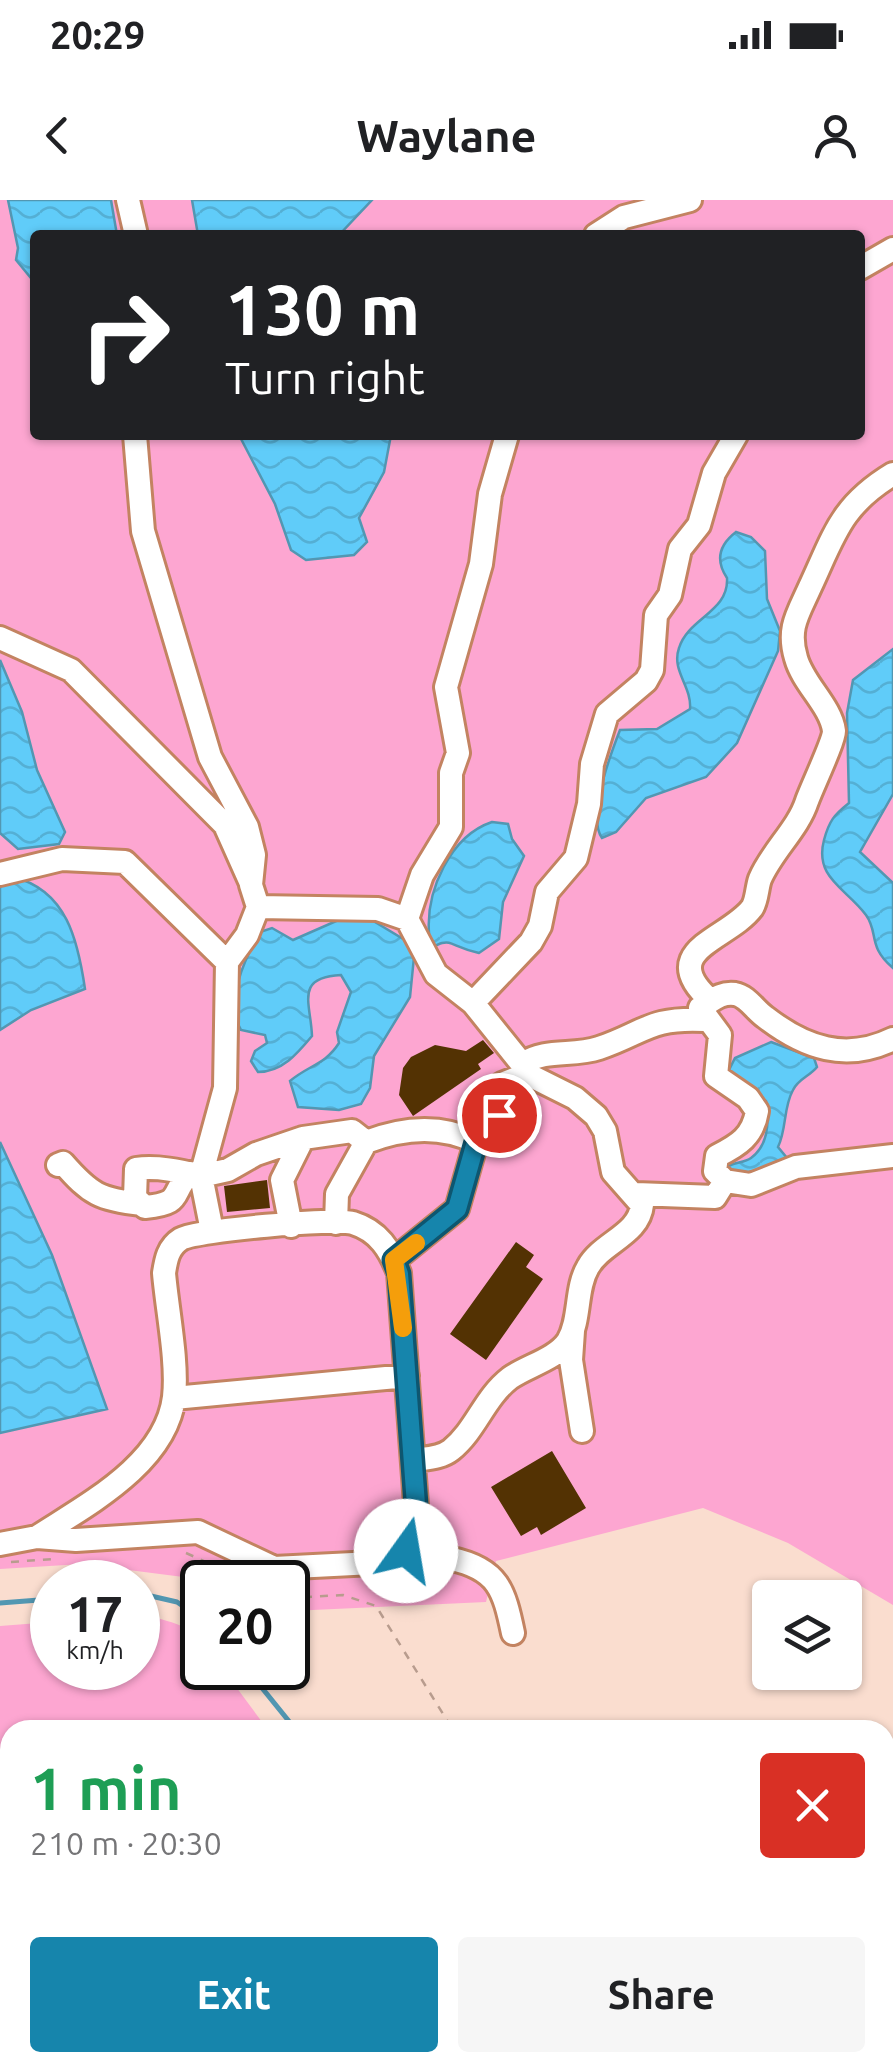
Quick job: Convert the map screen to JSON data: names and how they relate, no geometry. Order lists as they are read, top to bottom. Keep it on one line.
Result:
{"page":{"status":"20:29","header":"Waylane","turn":["130 m","Turn right"],"speed":"17 km/h","limit":"20","heading":["1 min","210 m · 20:30"],"buttons":["Exit","Share"]}}
